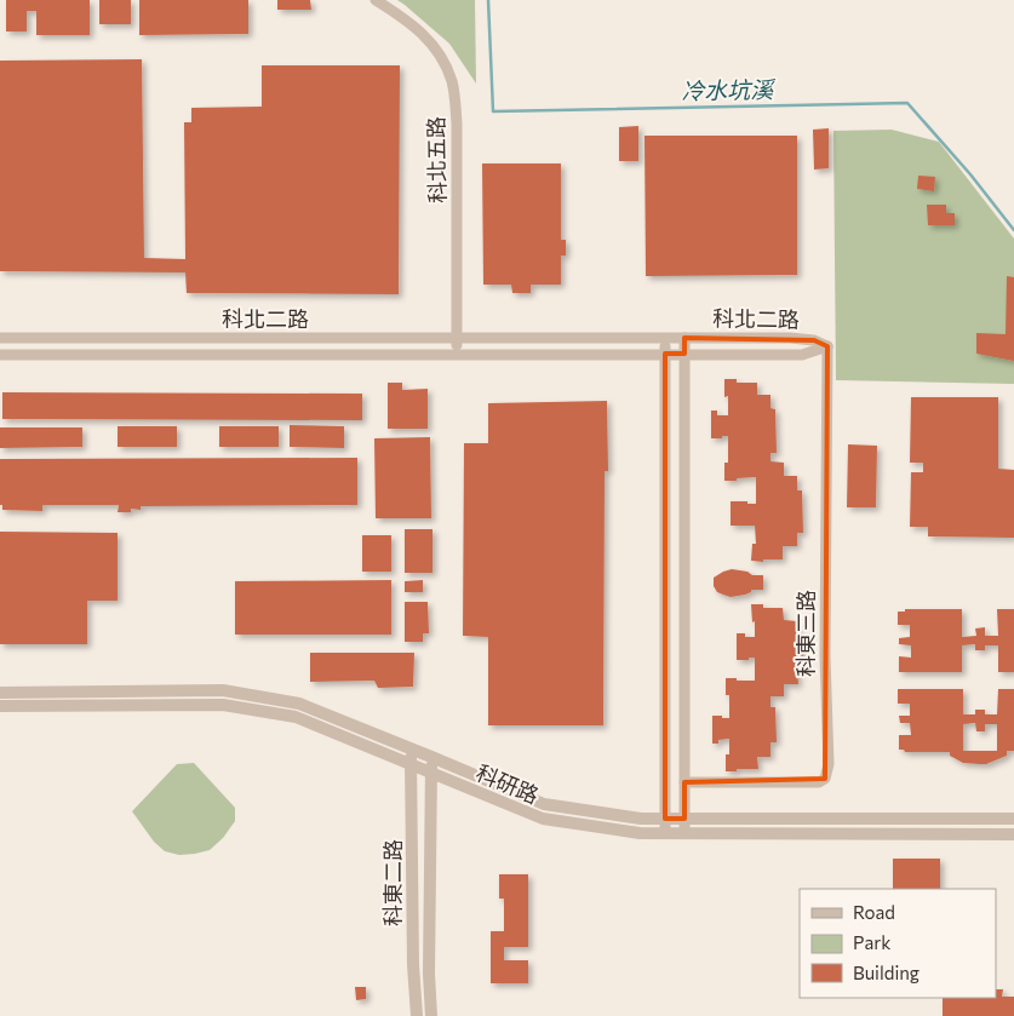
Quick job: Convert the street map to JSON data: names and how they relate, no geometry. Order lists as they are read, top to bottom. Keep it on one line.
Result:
{"streets":{"street":["科北五路","科北二路","科東三路","科研路","科東二路"]},"crossings":[["科北五路","科北二路"],["科北二路","科東三路"],["科研路","科東二路"]],"water":["冷水坑溪"],"legend":["Road","Park","Building"]}
